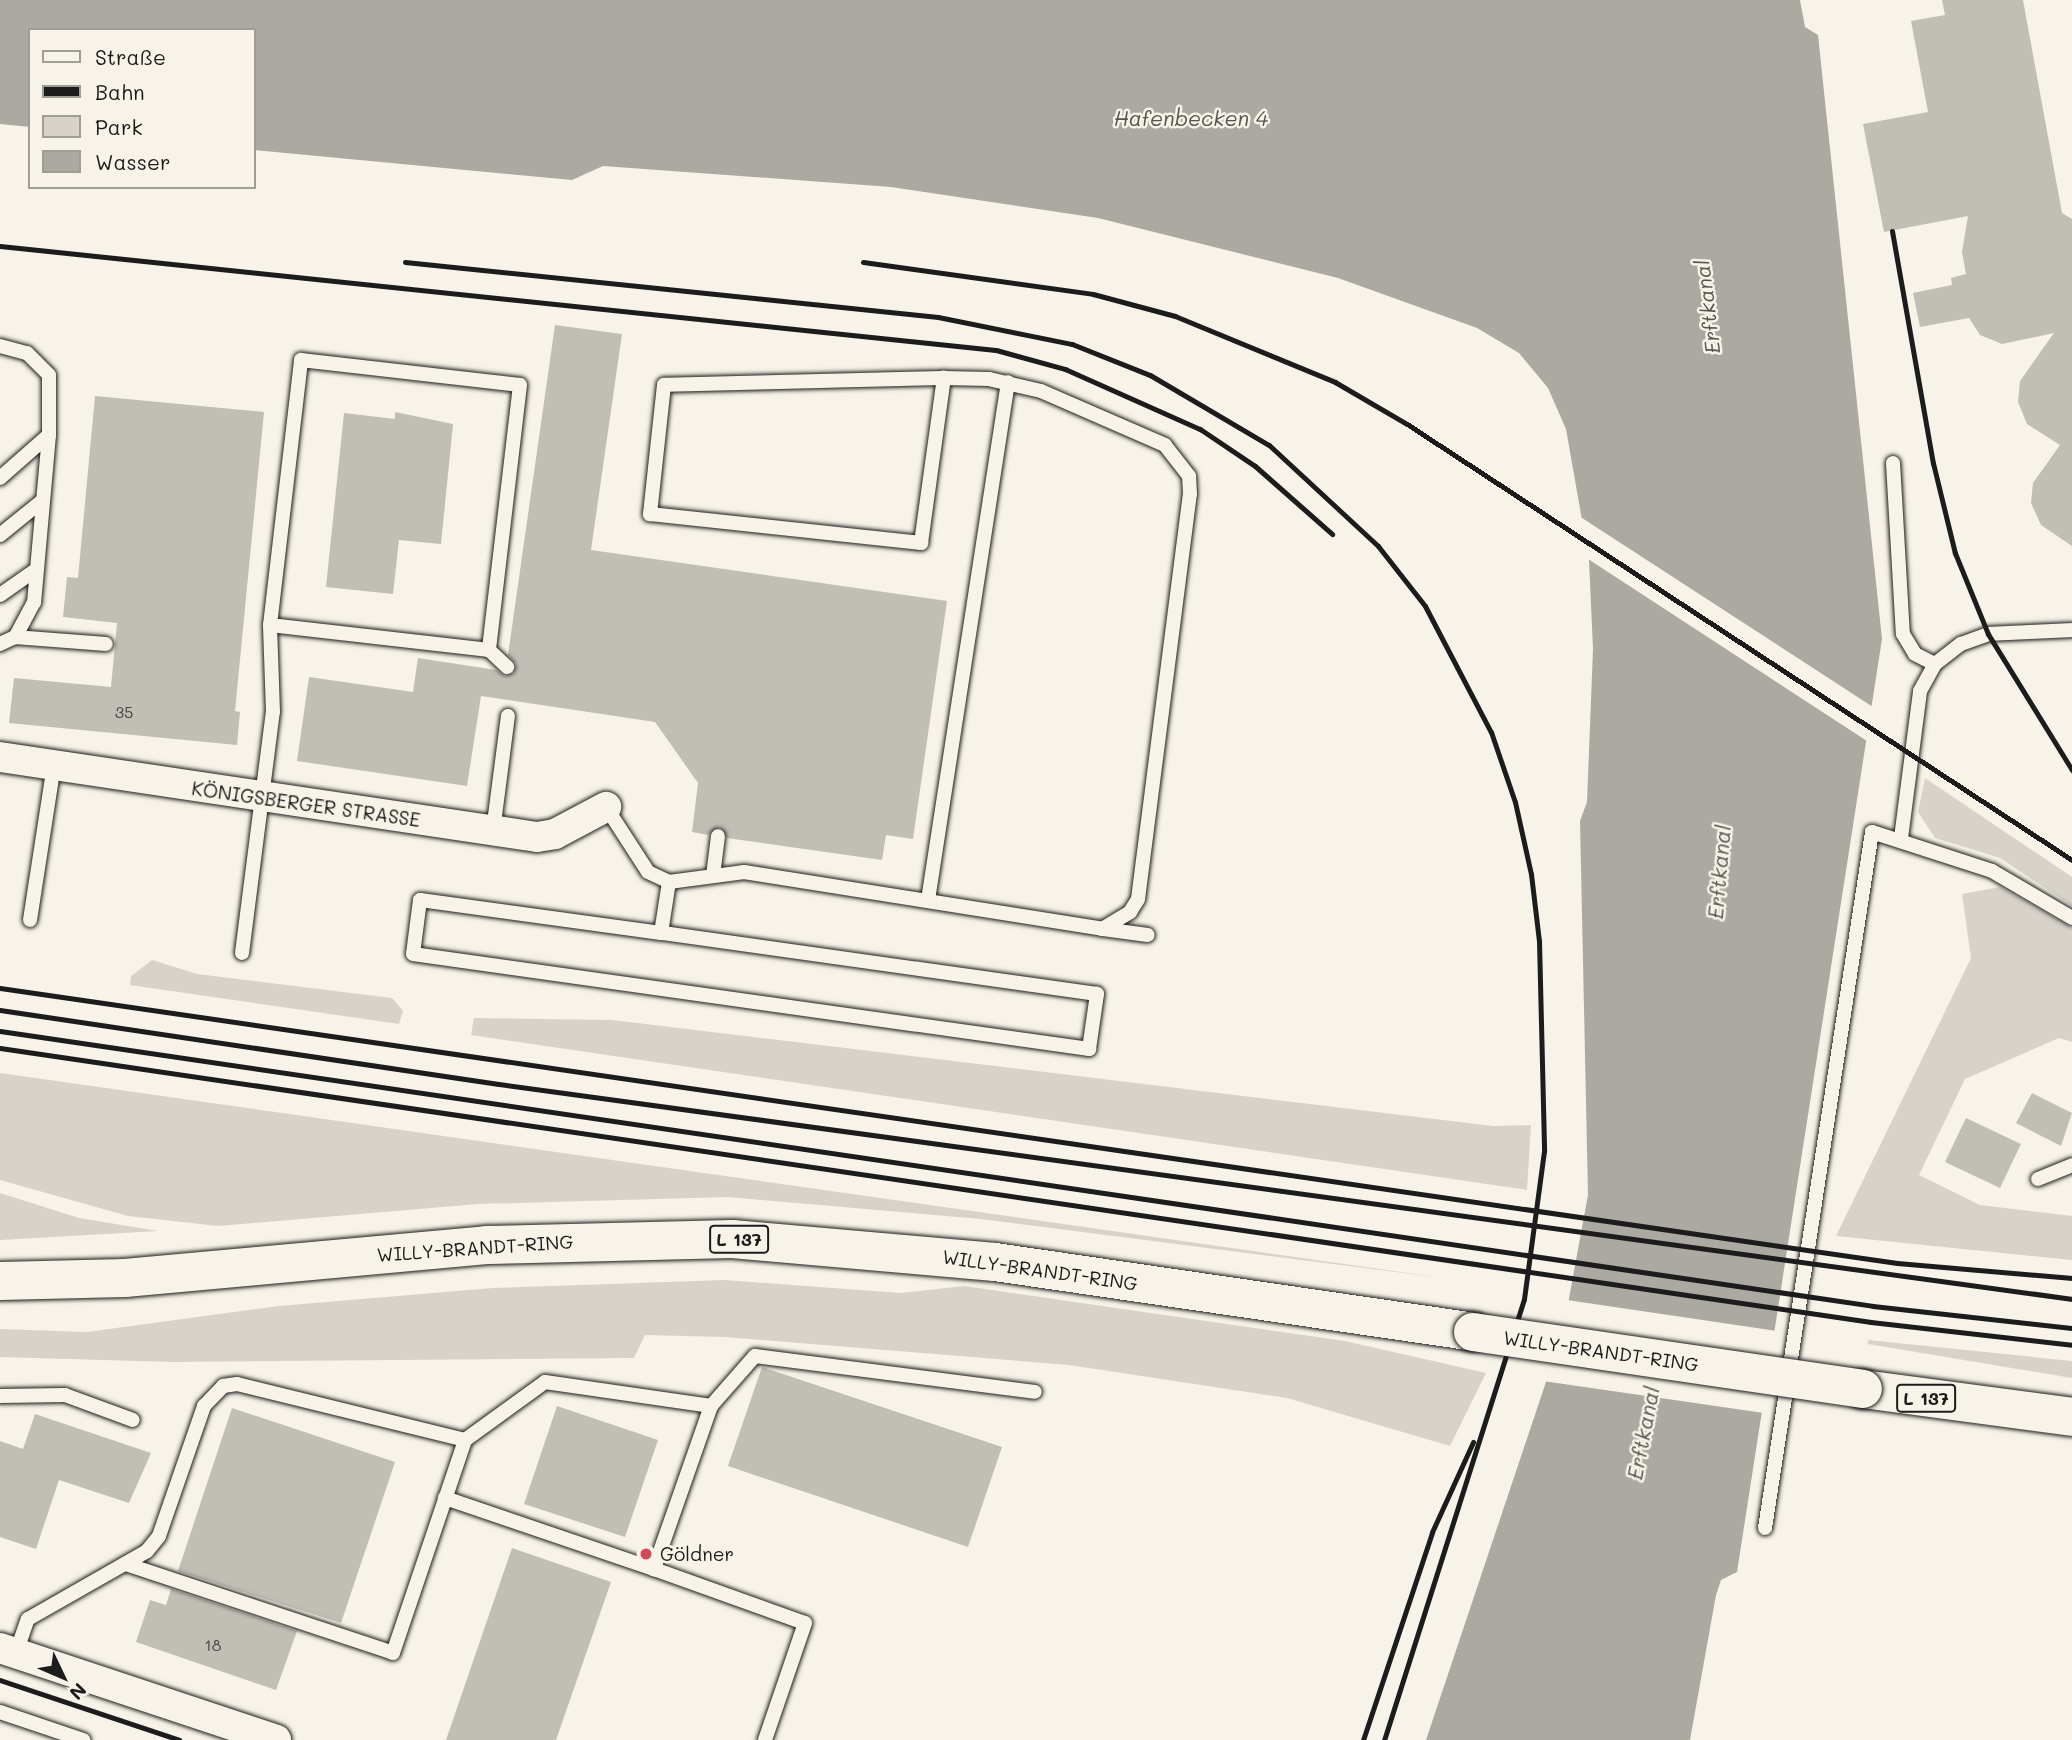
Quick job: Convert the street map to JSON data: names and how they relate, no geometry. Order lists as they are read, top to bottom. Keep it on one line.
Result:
{"streets":{"main road":["L 137","WILLY-BRANDT-RING"],"street":["KÖNIGSBERGER STRASSE"]},"water":["Hafenbecken 4","Erftkanal"],"places":["Göldner"],"house_numbers":["35","18"],"legend":["Straße","Bahn","Park","Wasser"],"north":"bottom right"}
